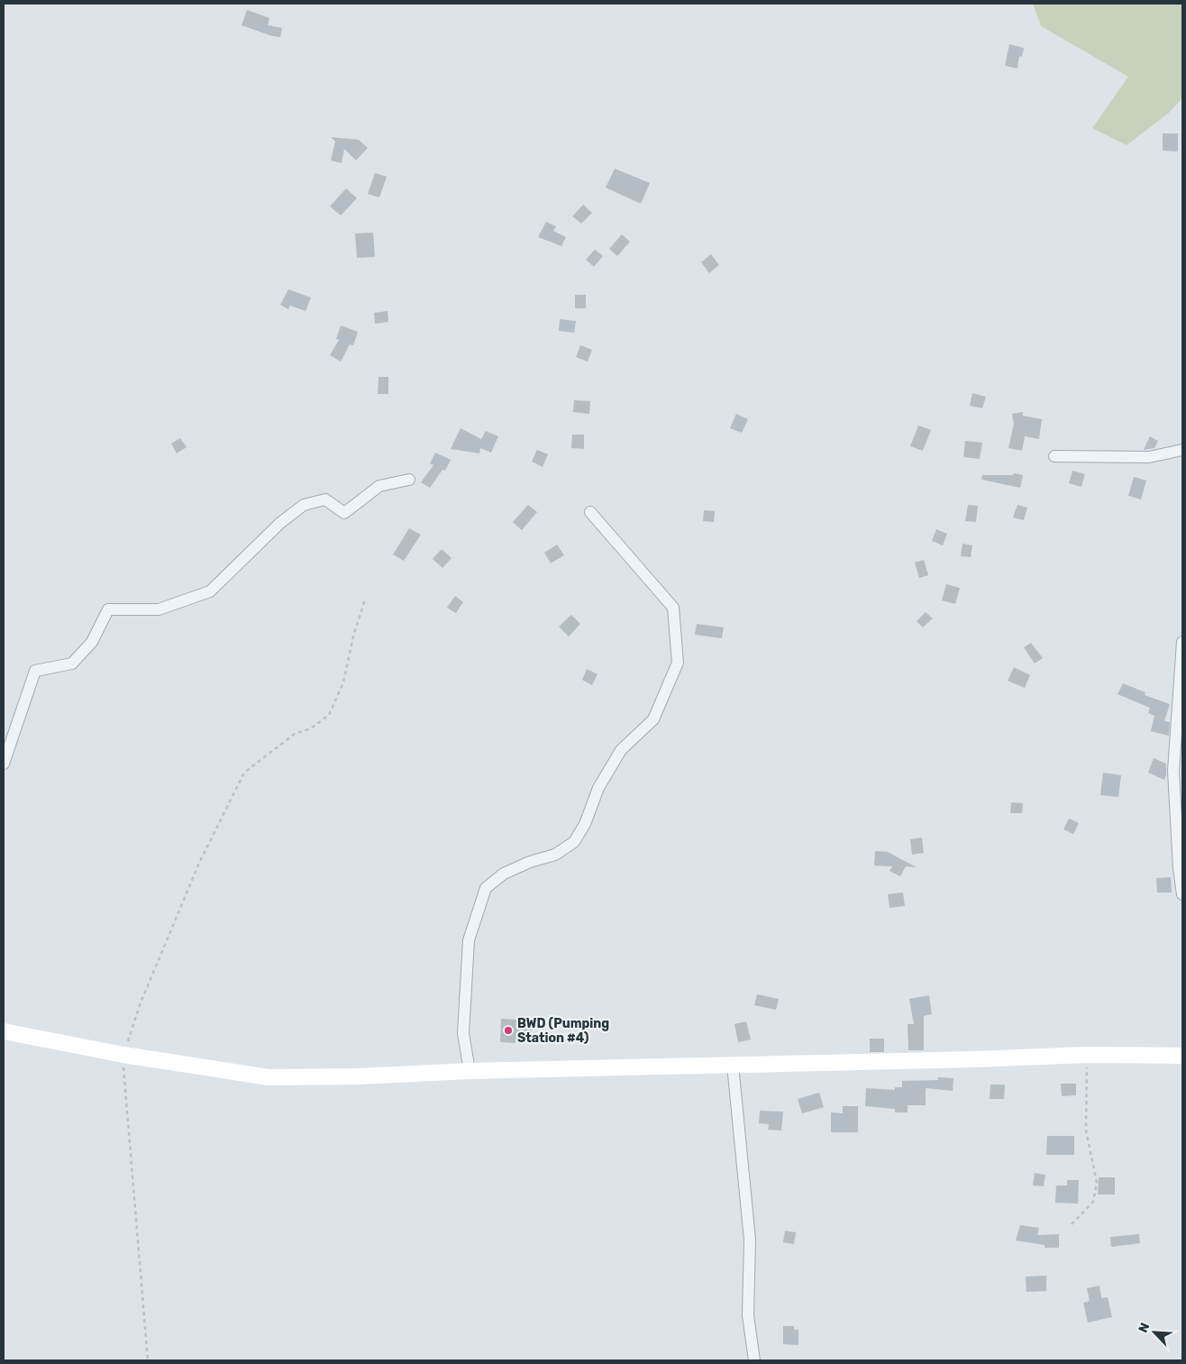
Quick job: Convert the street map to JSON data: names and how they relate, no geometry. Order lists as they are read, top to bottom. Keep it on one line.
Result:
{"places":["BWD (Pumping Station #4)"],"north":"top left"}
